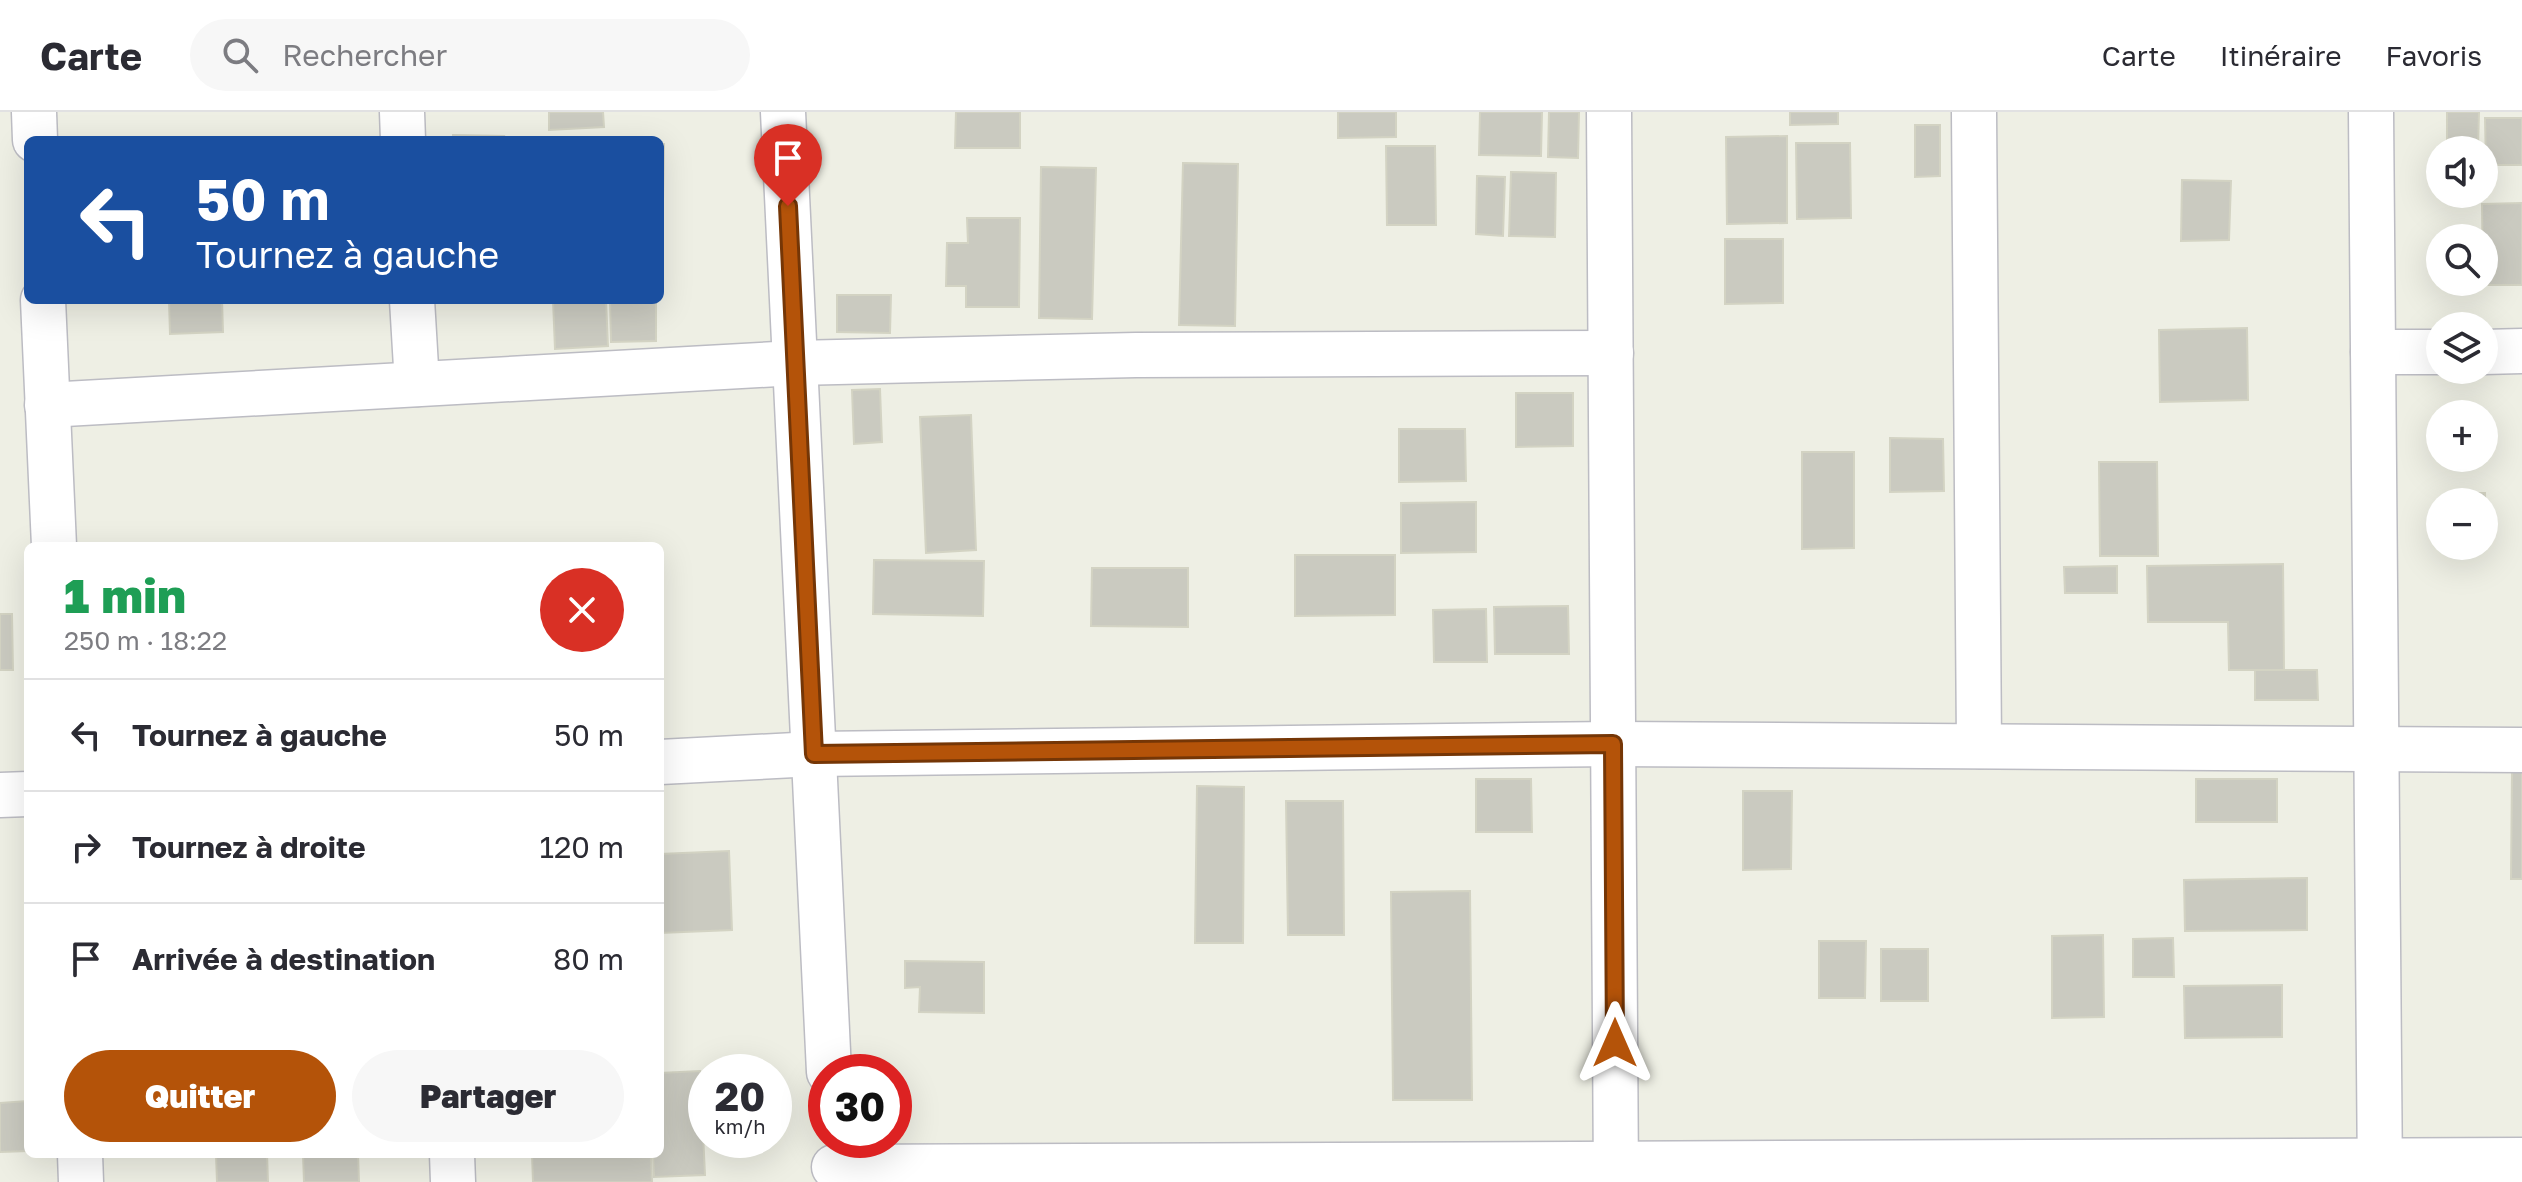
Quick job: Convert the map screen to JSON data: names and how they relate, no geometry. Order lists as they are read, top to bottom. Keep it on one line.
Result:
{"page":{"header":"Carte","search":"Rechercher","nav":["Carte","Itinéraire","Favoris"],"map_buttons":["+","−"],"turn":["50 m","Tournez à gauche"],"heading":["1 min","250 m · 18:22"],"list":[{"name":"Tournez à gauche","value":"50 m"},{"name":"Tournez à droite","value":"120 m"},{"name":"Arrivée à destination","value":"80 m"}],"buttons":["Quitter","Partager"],"speed":"20 km/h","limit":"30"}}
